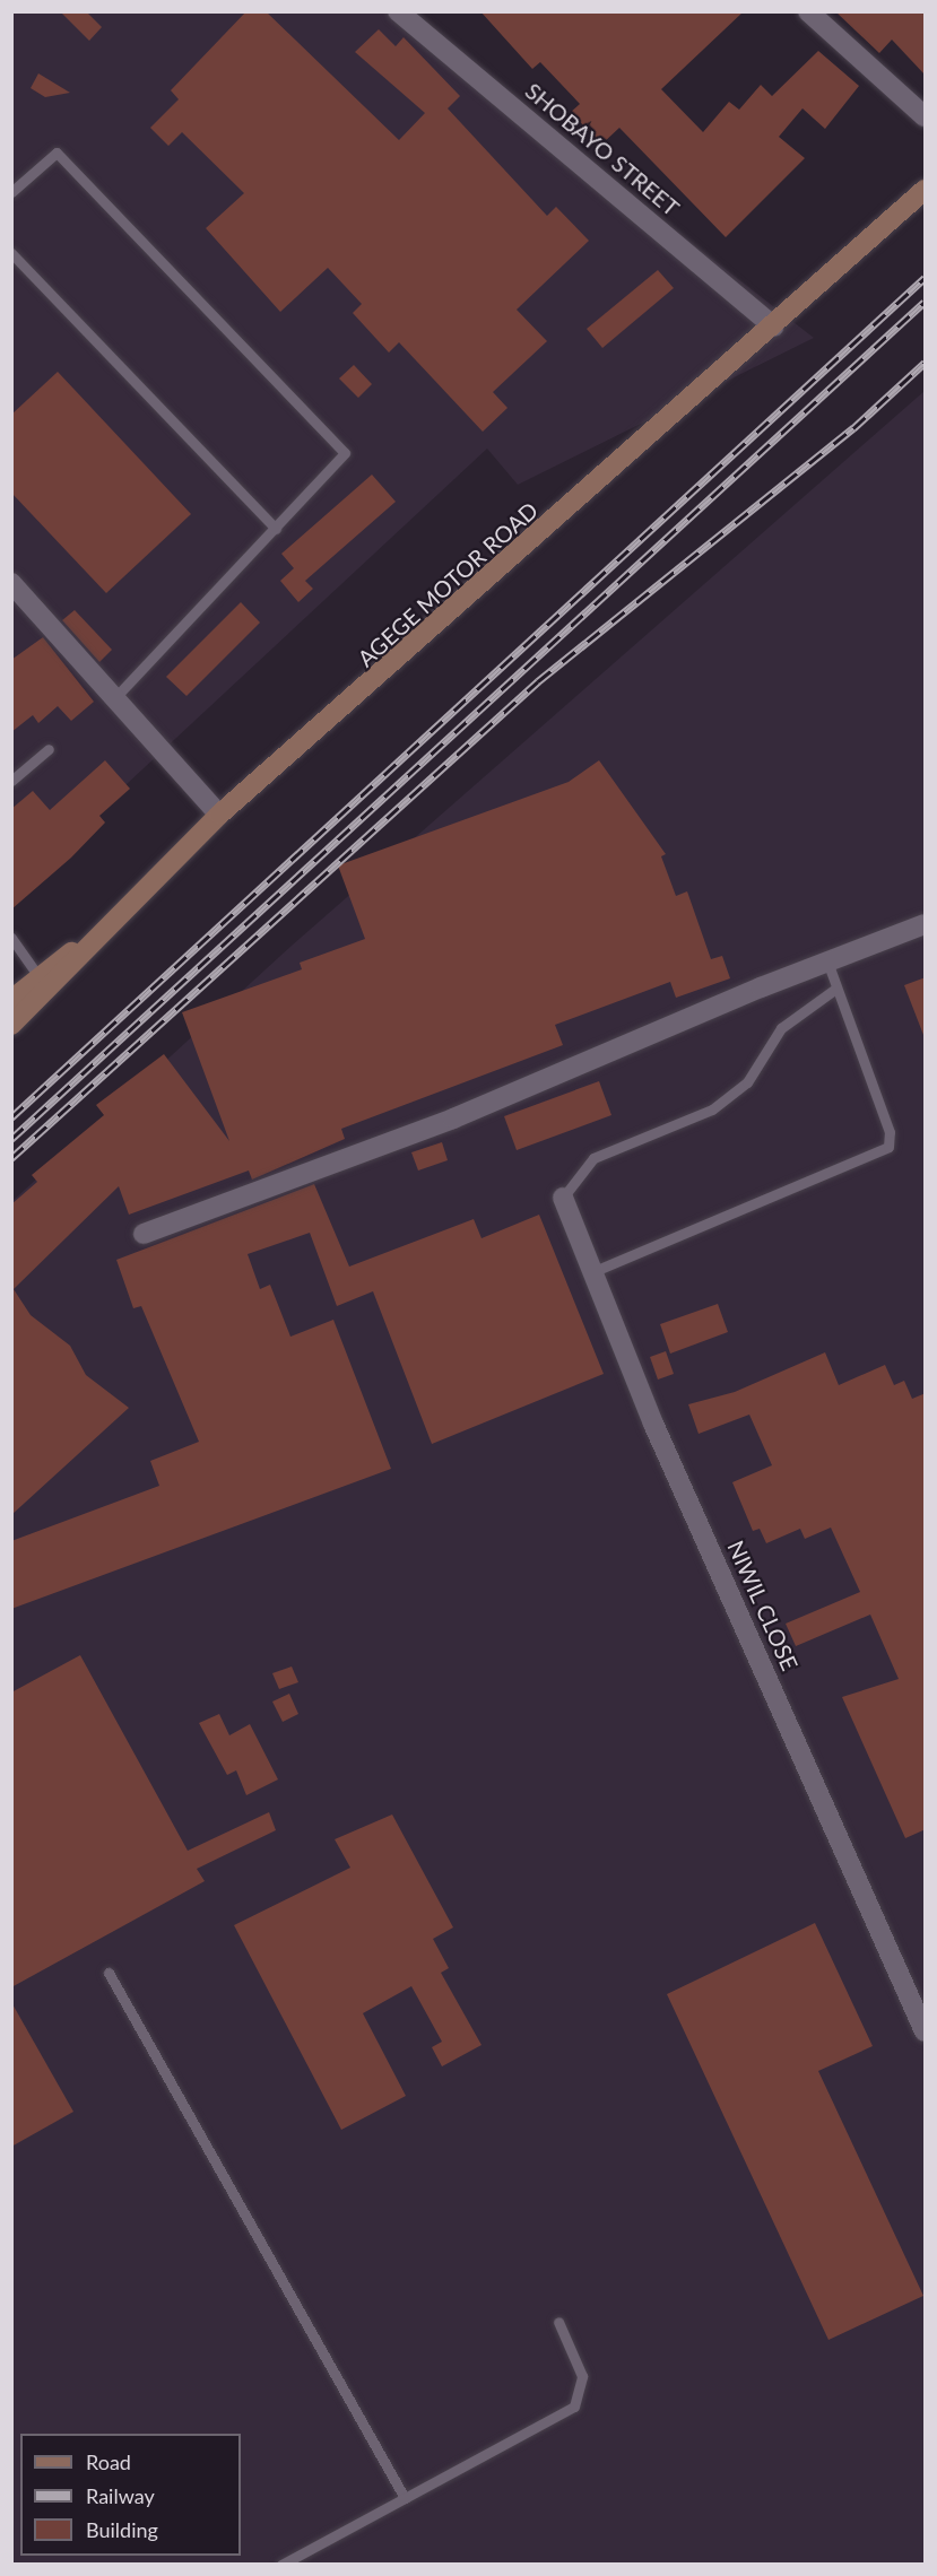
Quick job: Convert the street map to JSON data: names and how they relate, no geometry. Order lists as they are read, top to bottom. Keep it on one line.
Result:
{"streets":{"main road":["AGEGE MOTOR ROAD"],"street":["SHOBAYO STREET","NIWIL CLOSE"]},"crossings":[["SHOBAYO STREET","AGEGE MOTOR ROAD"]],"legend":["Road","Railway","Building"]}
